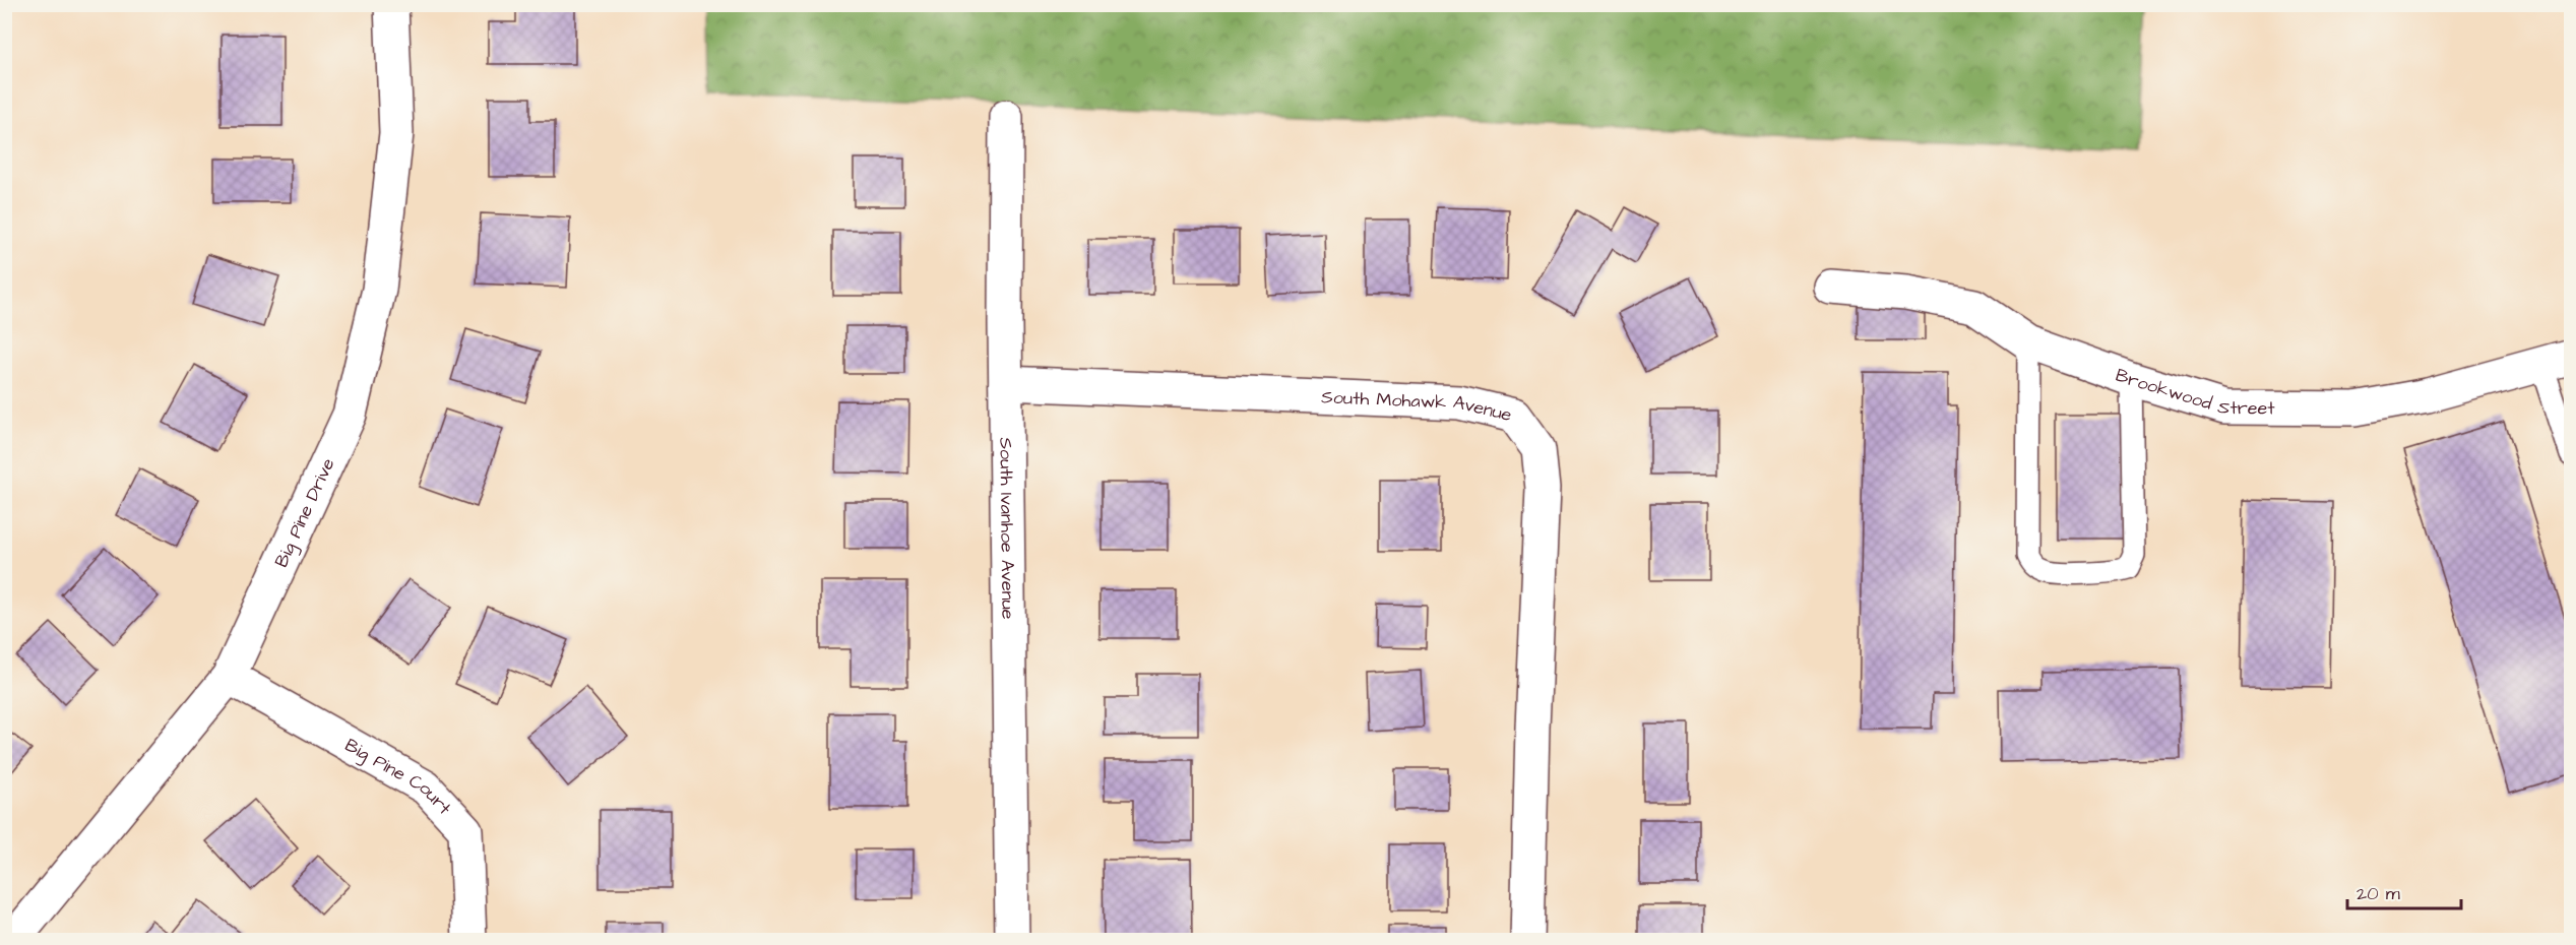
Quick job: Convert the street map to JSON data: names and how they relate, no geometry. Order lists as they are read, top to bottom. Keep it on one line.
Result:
{"streets":{"street":["Brookwood Street","South Mohawk Avenue","Big Pine Drive","South Ivanhoe Avenue","Big Pine Court"]},"crossings":[["South Mohawk Avenue","South Ivanhoe Avenue"],["Big Pine Drive","Big Pine Court"]],"scale_bar":"20 m"}
